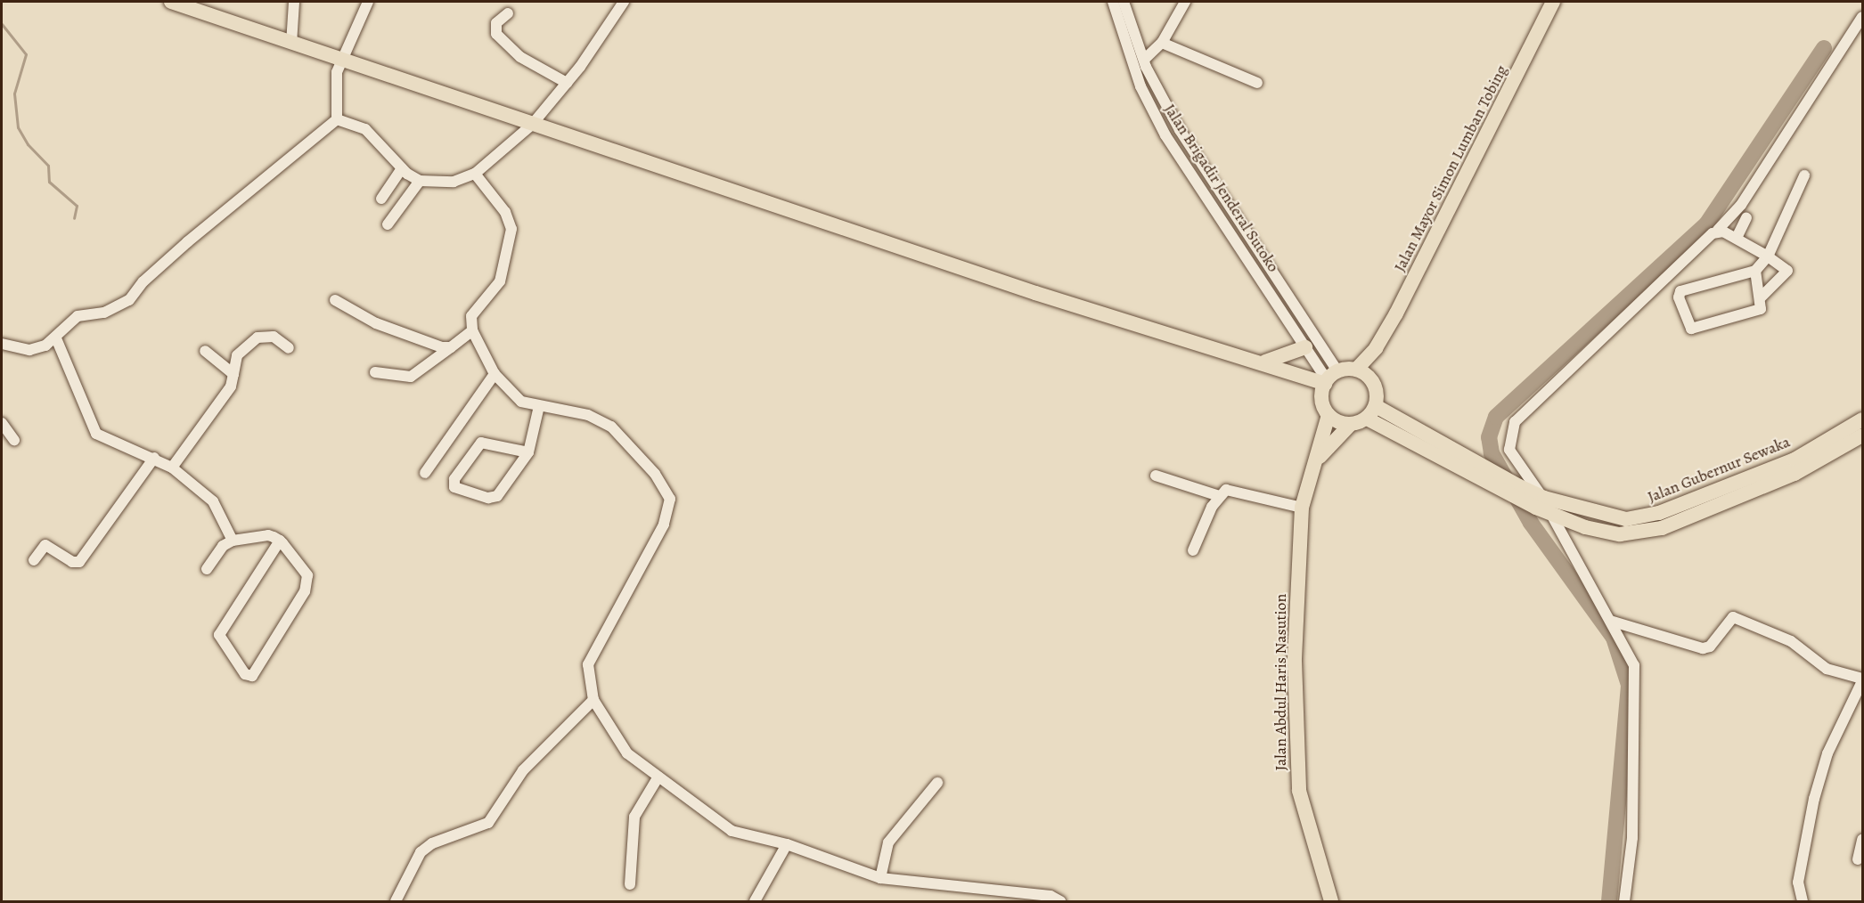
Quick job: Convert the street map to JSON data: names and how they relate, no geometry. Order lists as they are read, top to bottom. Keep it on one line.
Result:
{"streets":{"main road":["Jalan Mayor Simon Lumban Tobing","Jalan Gubernur Sewaka","Jalan Abdul Haris Nasution"],"street":["Jalan Brigadir Jenderal Sutoko"]},"crossings":[["Jalan Mayor Simon Lumban Tobing","Jalan Brigadir Jenderal Sutoko"],["Jalan Mayor Simon Lumban Tobing","Jalan Abdul Haris Nasution"],["Jalan Brigadir Jenderal Sutoko","Jalan Abdul Haris Nasution"]]}
